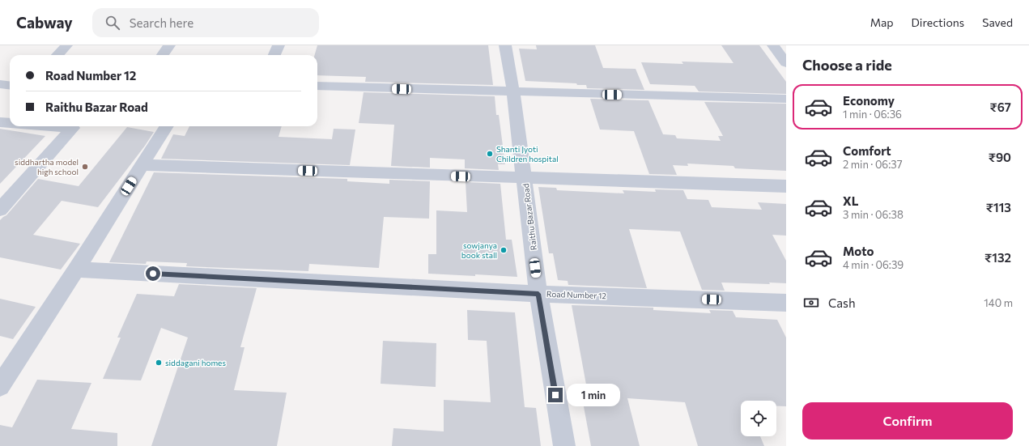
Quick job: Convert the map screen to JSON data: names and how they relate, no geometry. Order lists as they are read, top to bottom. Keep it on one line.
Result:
{"streets":{"street":["Raithu Bazar Road","Road Number 12"]},"crossings":[["Raithu Bazar Road","Road Number 12"]],"places":["Shanti Jyoti Children hospital","siddhartha model high school","sowjanya book stall","siddagani homes"],"page":{"header":"Cabway","search":"Search here","nav":["Map","Directions","Saved"],"heading":"Choose a ride","banner":["Road Number 12","Raithu Bazar Road"],"list":[{"name":"Economy","note":"1 min · 06:36","value":"₹67"},{"name":"Comfort","note":"2 min · 06:37","value":"₹90"},{"name":"XL","note":"3 min · 06:38","value":"₹113"},{"name":"Moto","note":"4 min · 06:39","value":"₹132"}],"pay":["Cash","140 m"],"bubble":"1 min","buttons":"Confirm"}}
